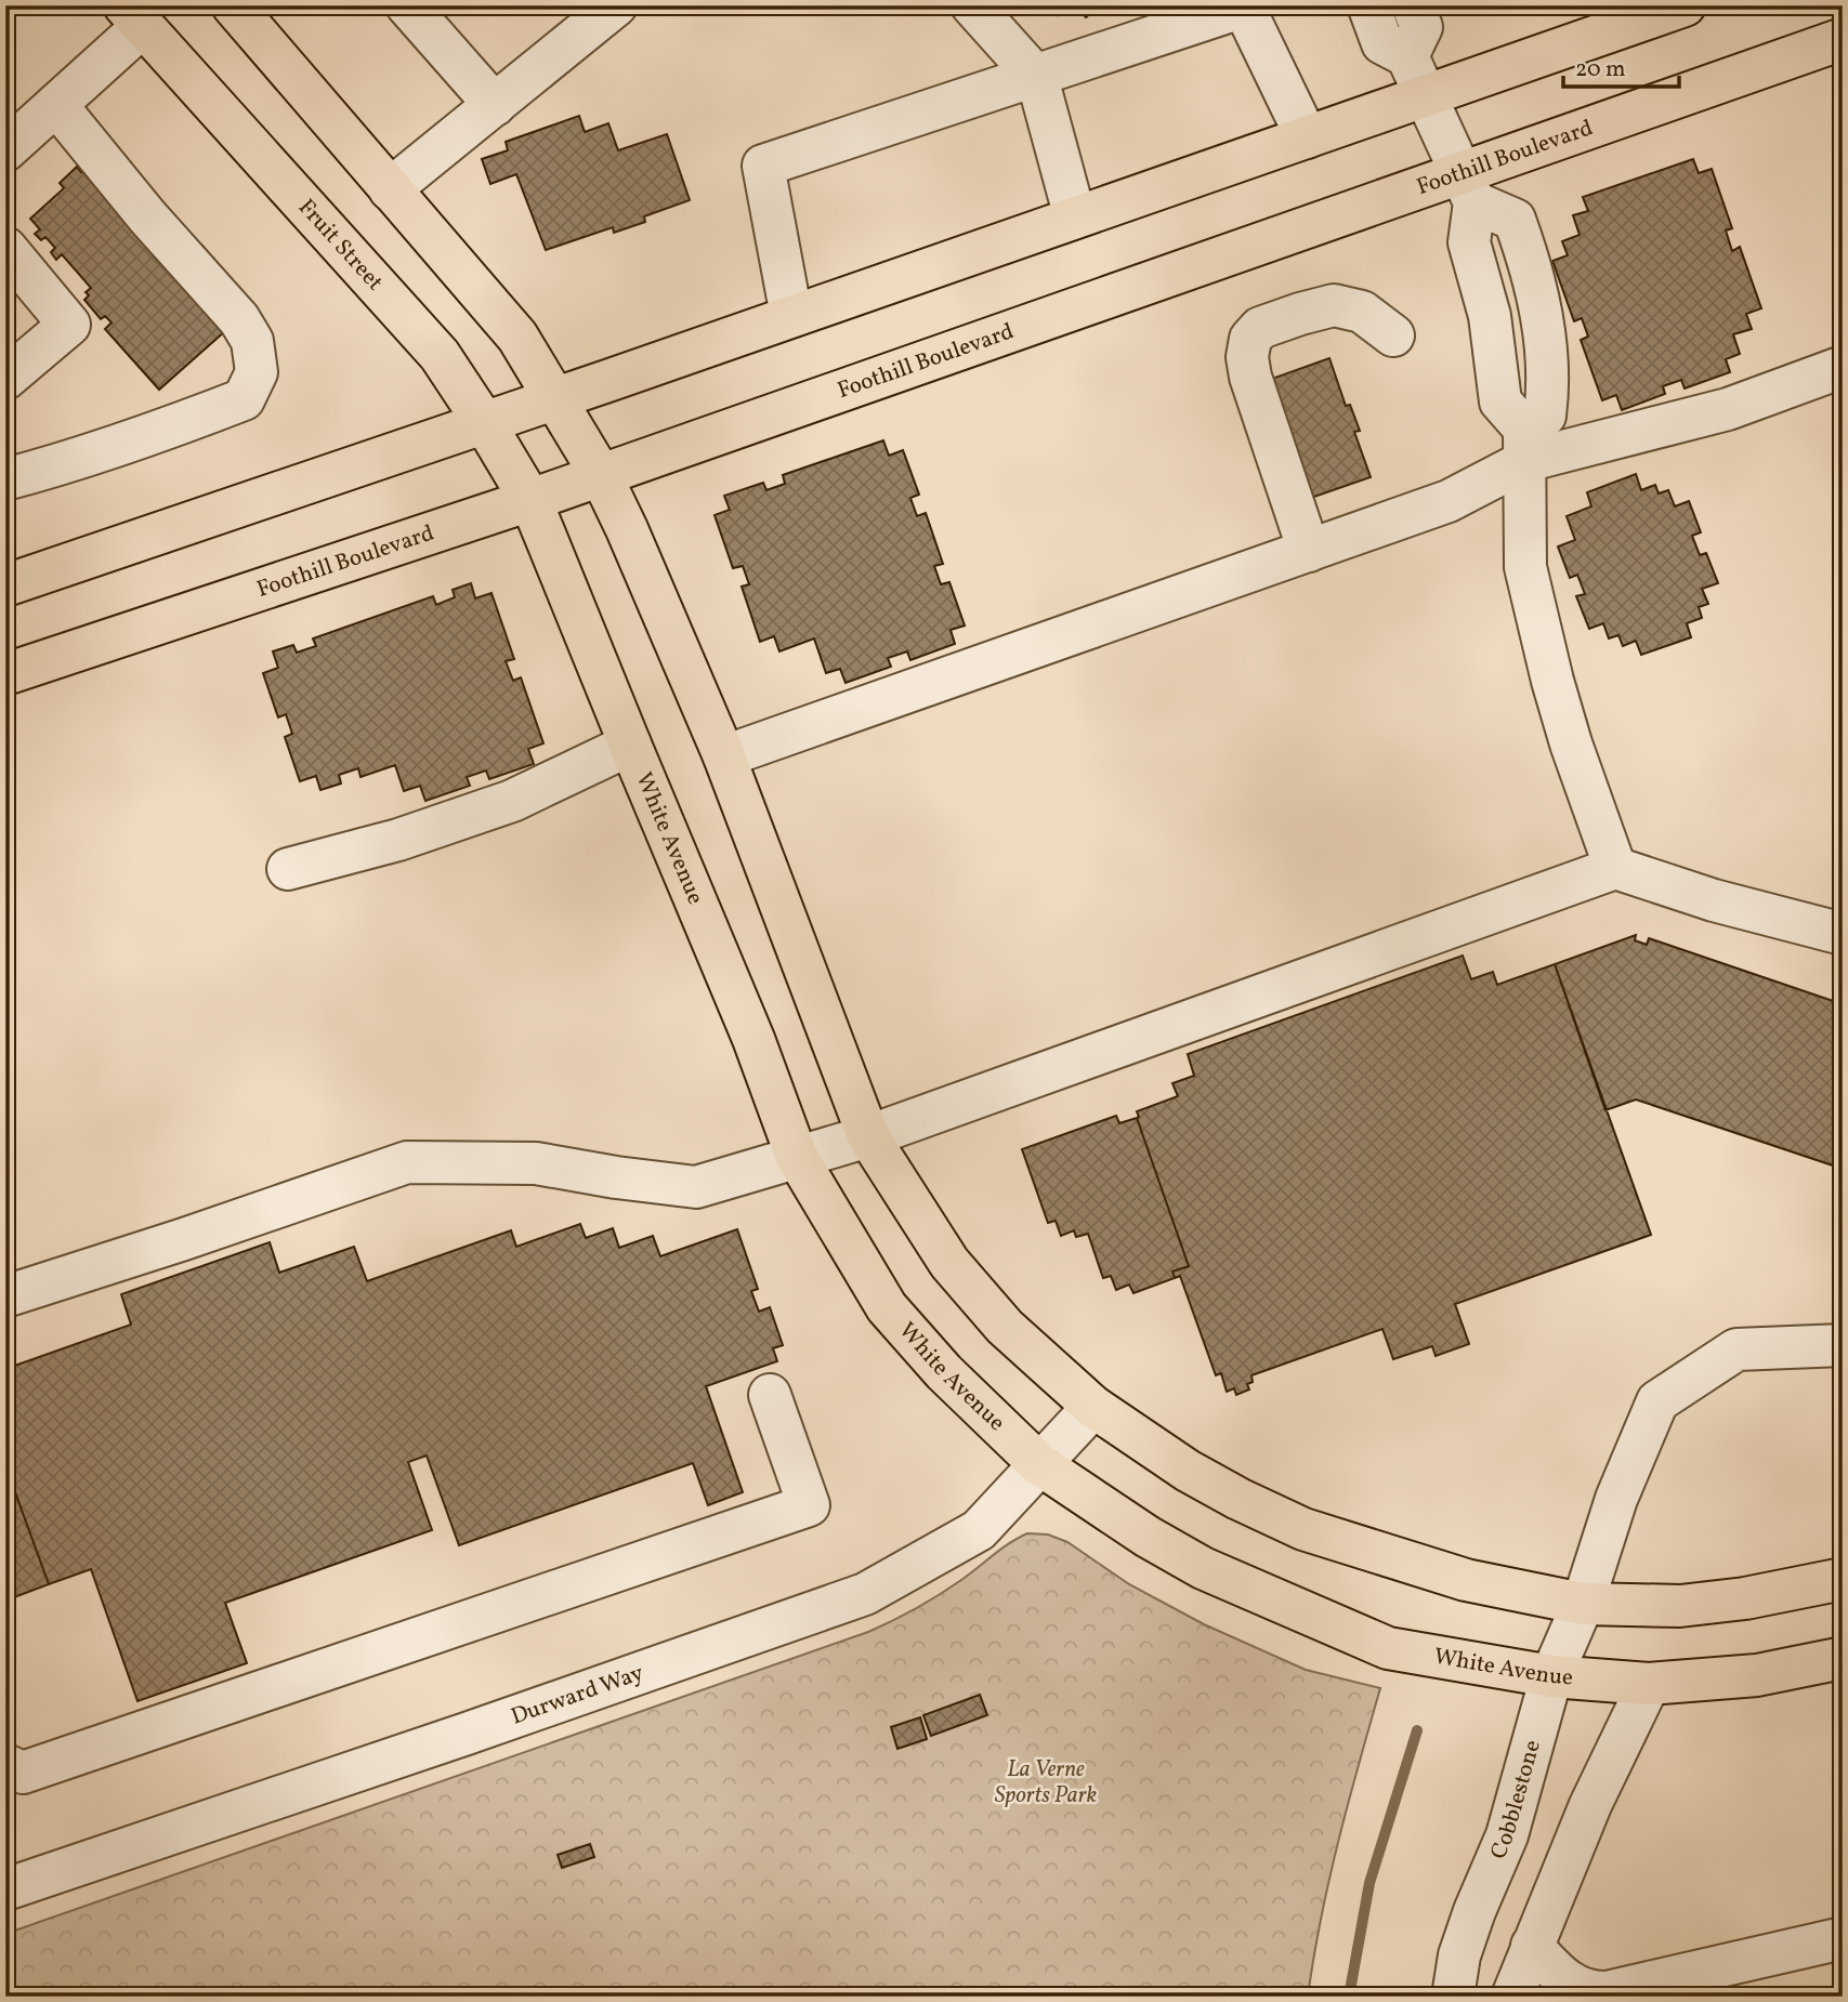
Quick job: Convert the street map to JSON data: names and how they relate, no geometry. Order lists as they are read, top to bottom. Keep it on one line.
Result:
{"streets":{"main road":["Foothill Boulevard","Fruit Street","White Avenue"],"street":["Durward Way","Cobblestone"]},"crossings":[["Foothill Boulevard","Fruit Street"],["Foothill Boulevard","White Avenue"],["Fruit Street","White Avenue"],["White Avenue","Durward Way"],["White Avenue","Cobblestone"]],"parks":["La Verne Sports Park"],"scale_bar":"20 m"}
